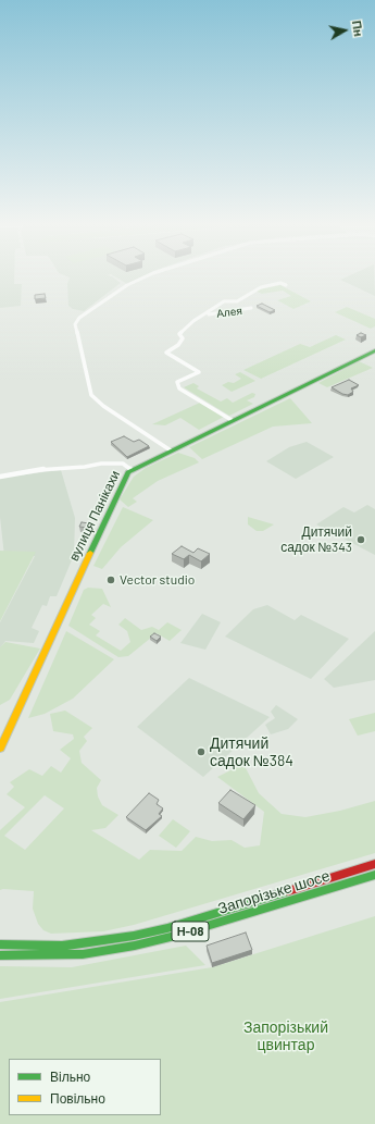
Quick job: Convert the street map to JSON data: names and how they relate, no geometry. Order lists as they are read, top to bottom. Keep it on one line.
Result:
{"streets":{"street":["Алея","вулиця Панікахи","Запорізьке шосе","Н-08"]},"parks":["Запорізький цвинтар"],"places":["Дитячий садок №343","Vector studio","Дитячий садок №384"],"legend":["Вільно","Повільно"],"north":"right"}
